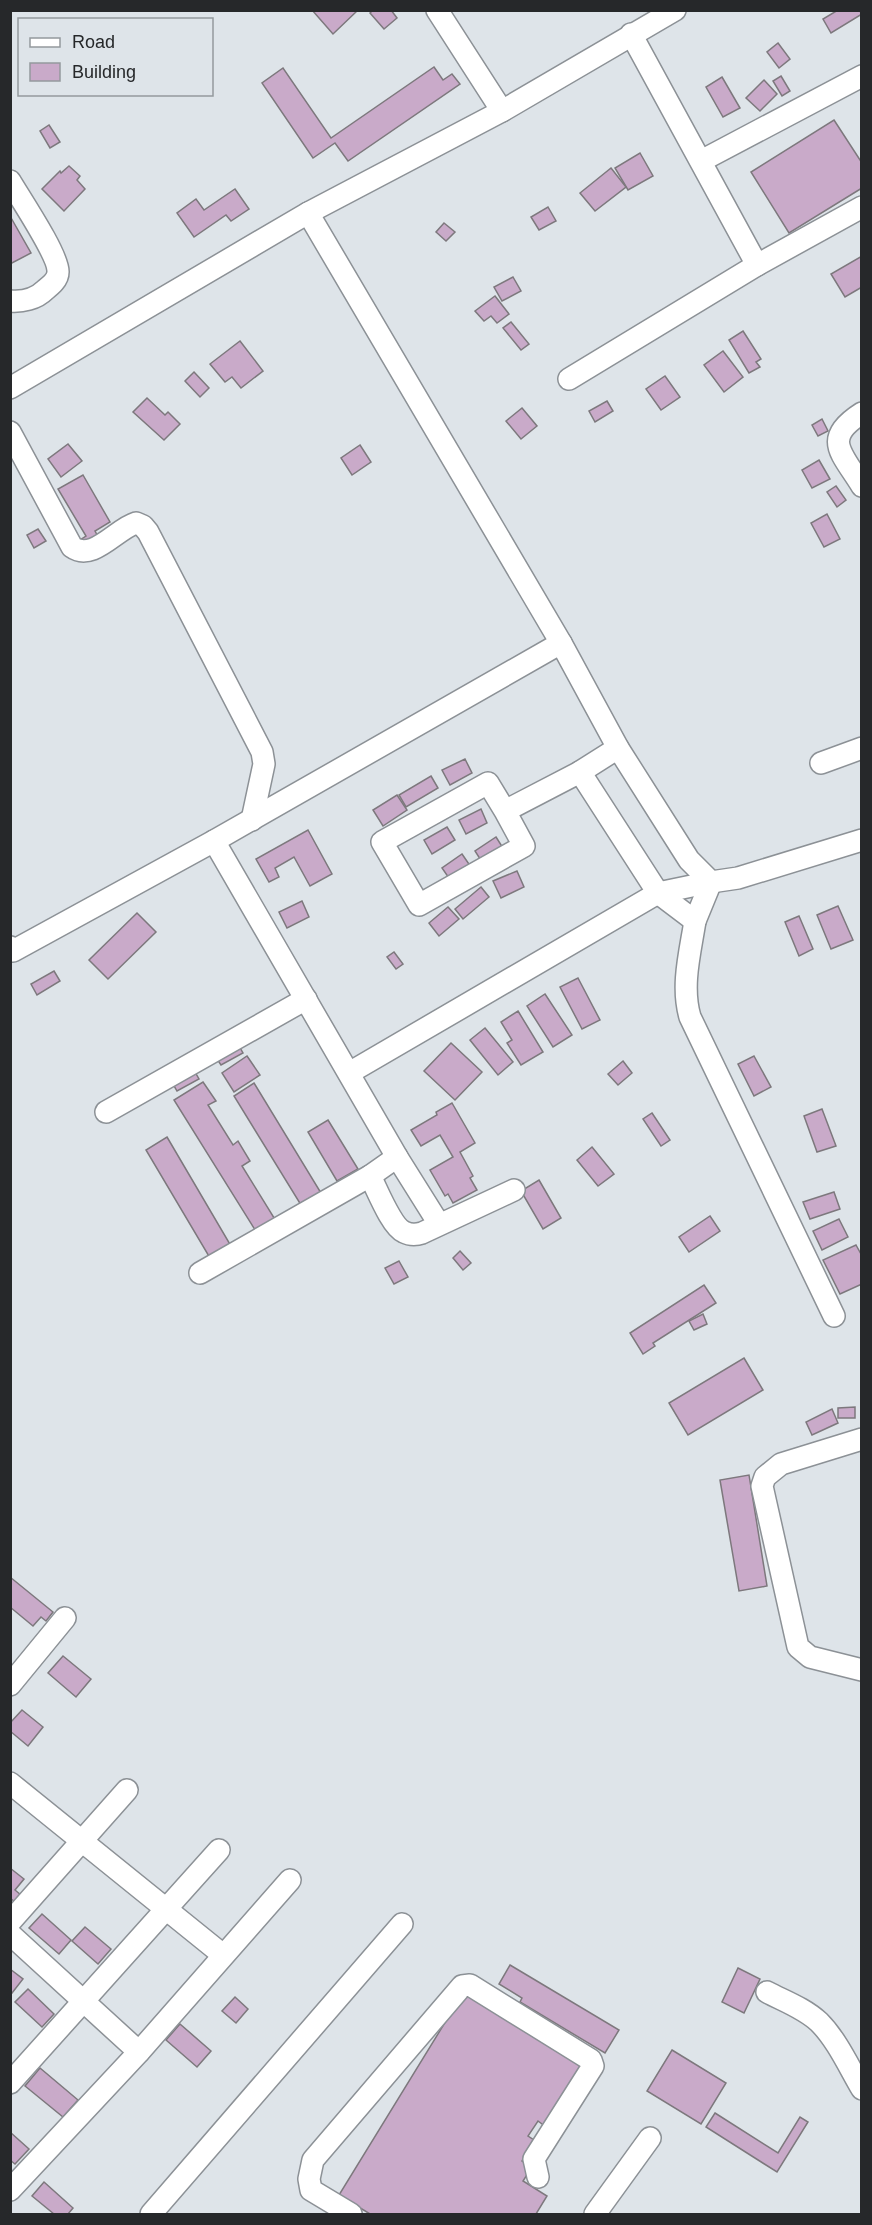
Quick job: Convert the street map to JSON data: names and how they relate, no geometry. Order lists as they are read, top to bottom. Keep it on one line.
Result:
{"legend":["Road","Building"]}
